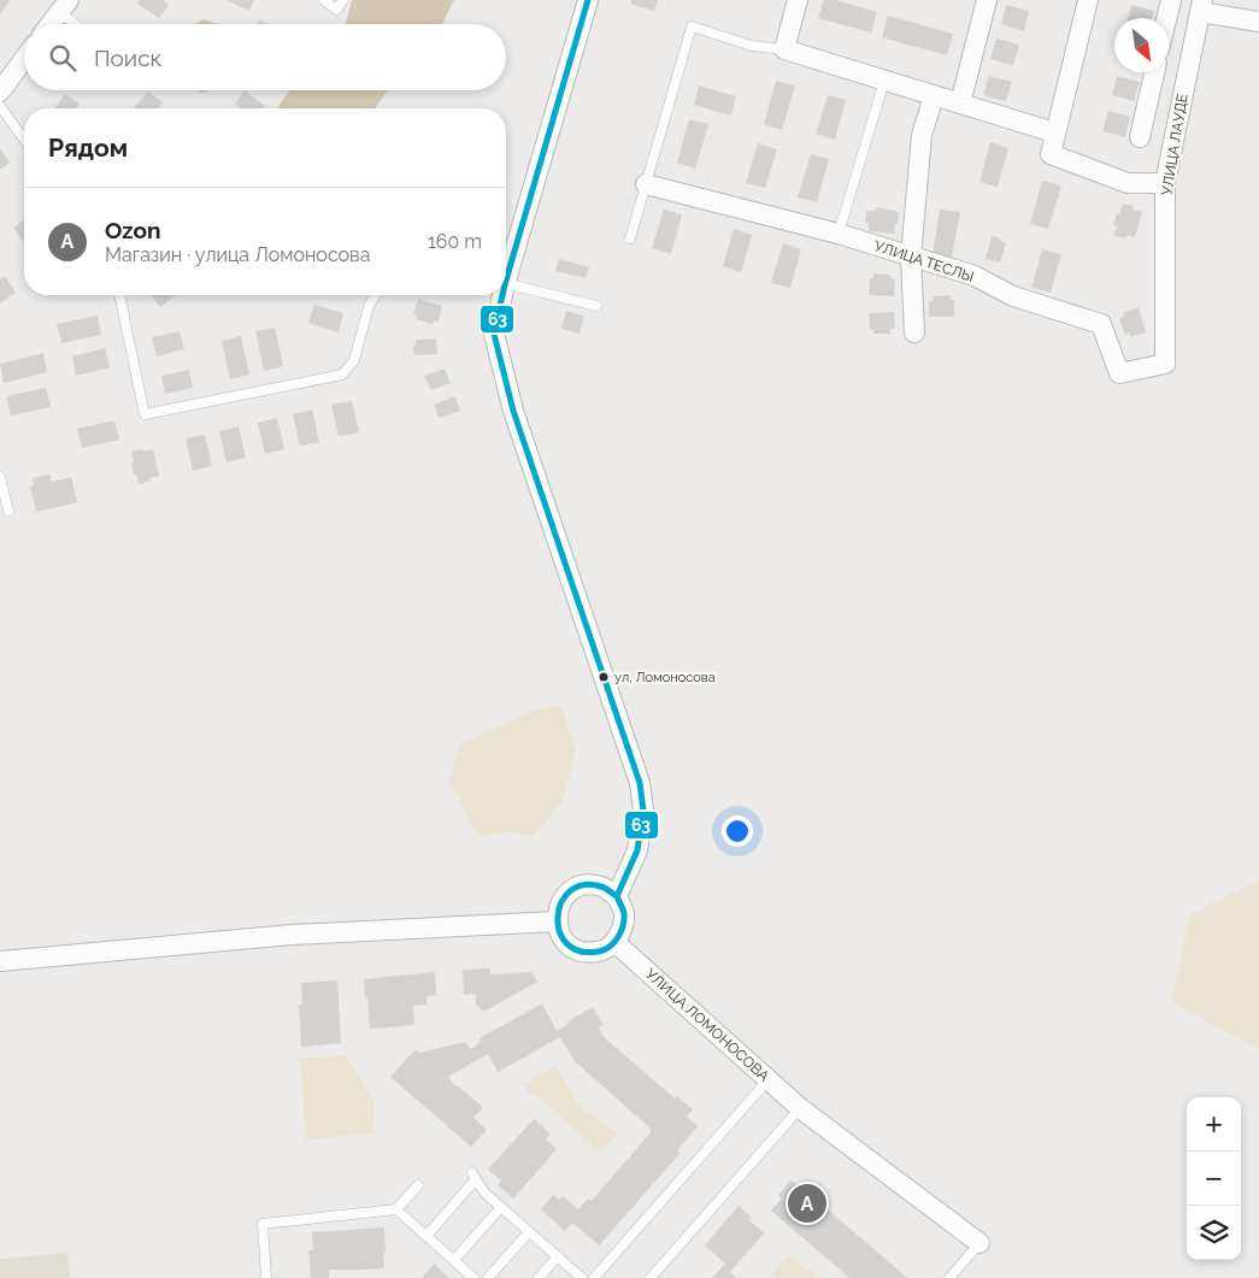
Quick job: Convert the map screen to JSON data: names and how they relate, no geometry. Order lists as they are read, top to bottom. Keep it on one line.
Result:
{"streets":{"street":["УЛИЦА ЛАУДЕ","УЛИЦА ТЕСЛЫ","УЛИЦА ЛОМОНОСОВА"]},"crossings":[["УЛИЦА ЛАУДЕ","УЛИЦА ТЕСЛЫ"]],"places":["ул, Ломоносова"],"lines":["transit line 63"],"north":"bottom right","page":{"search":"Поиск","heading":"Рядом","list":[{"mark":"A","name":"Ozon","note":"Магазин · улица Ломоносова","value":"160 m"}],"map_buttons":["+","−"],"pins":"A"}}
